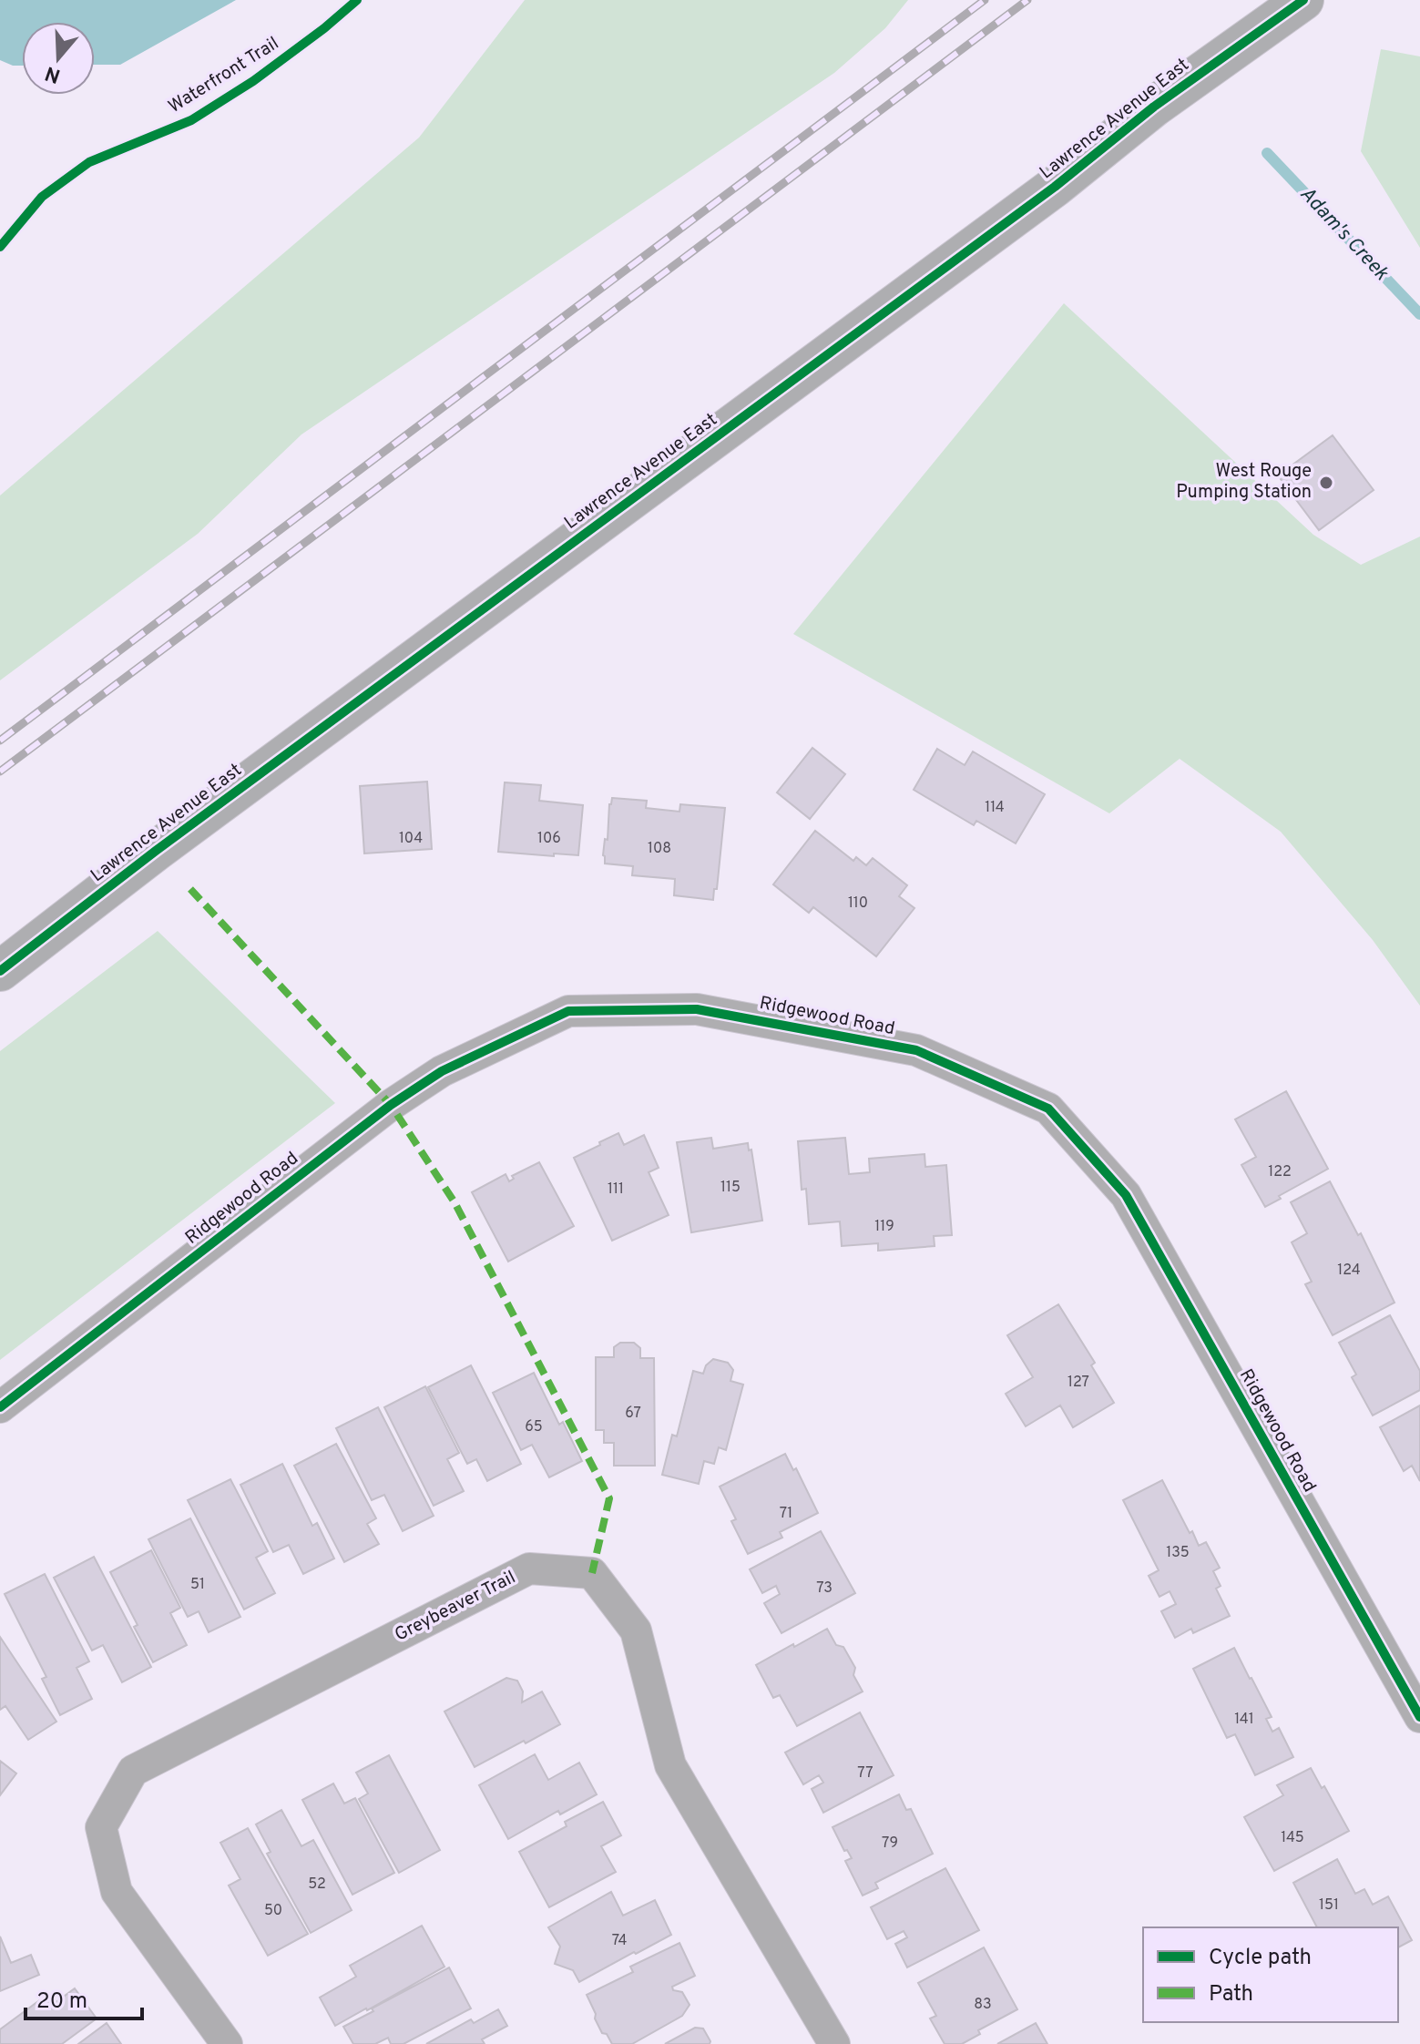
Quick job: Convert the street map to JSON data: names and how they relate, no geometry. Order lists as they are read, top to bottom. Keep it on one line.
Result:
{"streets":{"street":["Lawrence Avenue East","Ridgewood Road","Greybeaver Trail"],"cycle path":["Waterfront Trail"]},"water":["Adam's Creek"],"places":["West Rouge Pumping Station"],"house_numbers":["114","104","106","108","110","122","115","111","119","124","127","67","65","71","135","51","73","141","77","145","79","52","151","50","74","83"],"legend":["Cycle path","Path"],"scale_bar":"20 m","north":"bottom"}
